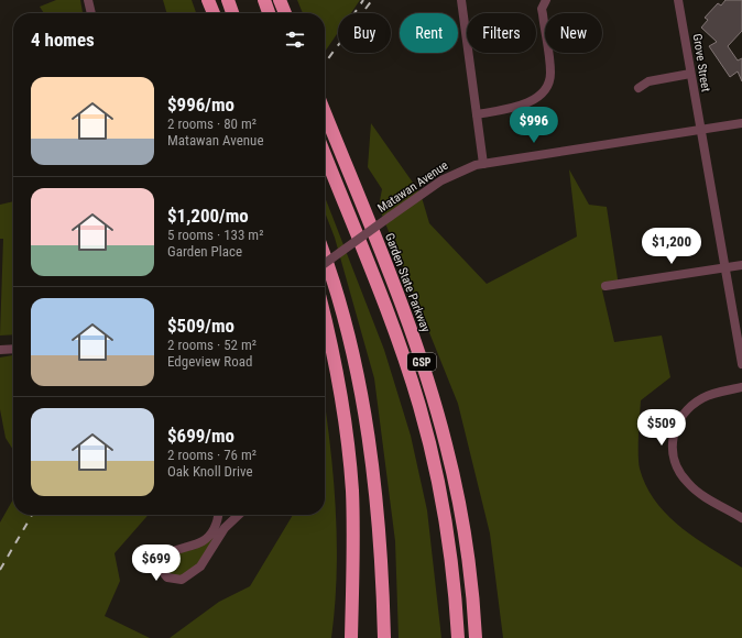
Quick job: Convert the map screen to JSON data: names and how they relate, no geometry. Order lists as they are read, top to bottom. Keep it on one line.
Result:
{"streets":{"highway":["Garden State Parkway","GSP"],"street":["Grove Street","Matawan Avenue"]},"crossings":[["Grove Street","Matawan Avenue"]],"page":{"chip":["Buy","Rent","Filters","New"],"heading":"4 homes","list":[{"name":"$996/mo","note":"2 rooms · 80 m² · Matawan Avenue"},{"name":"$1,200/mo","note":"5 rooms · 133 m² · Garden Place"},{"name":"$509/mo","note":"2 rooms · 52 m² · Edgeview Road"},{"name":"$699/mo","note":"2 rooms · 76 m² · Oak Knoll Drive"}],"price":["$996","$1,200","$509","$699"]}}
